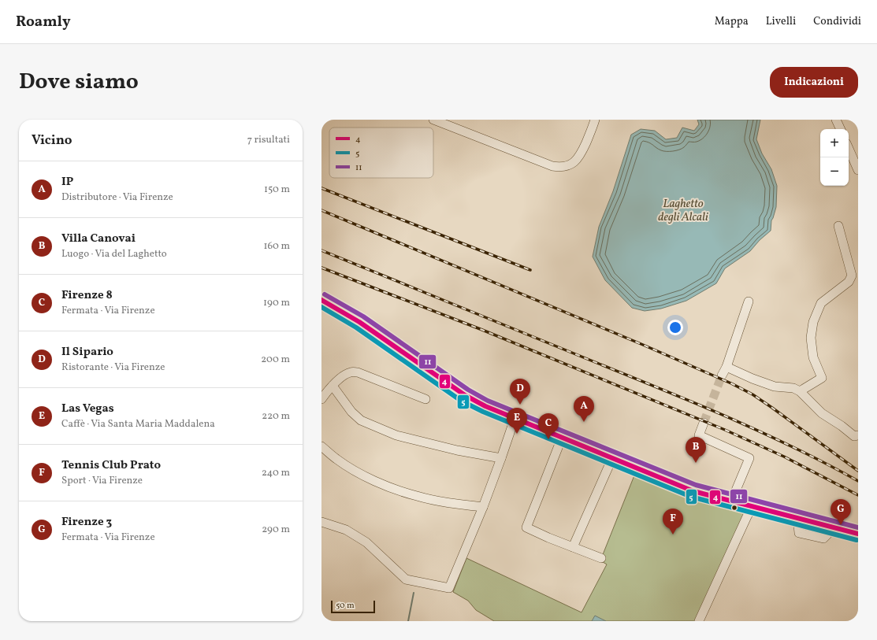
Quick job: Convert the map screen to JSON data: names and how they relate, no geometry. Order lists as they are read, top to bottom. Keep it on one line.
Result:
{"water":["Laghetto degli Alcali"],"lines":["transit line 11","transit line 4","transit line 5"],"legend":["4","5","11"],"scale_bar":"50 m","page":{"header":"Roamly","nav":["Mappa","Livelli","Condividi"],"title":"Dove siamo","buttons":"Indicazioni","heading":["Vicino","7 risultati"],"map_buttons":["+","−"],"list":[{"mark":"A","name":"IP","note":"Distributore · Via Firenze","value":"150 m"},{"mark":"B","name":"Villa Canovai","note":"Luogo · Via del Laghetto","value":"160 m"},{"mark":"C","name":"Firenze 8","note":"Fermata · Via Firenze","value":"190 m"},{"mark":"D","name":"Il Sipario","note":"Ristorante · Via Firenze","value":"200 m"},{"mark":"E","name":"Las Vegas","note":"Caffè · Via Santa Maria Maddalena","value":"220 m"},{"mark":"F","name":"Tennis Club Prato","note":"Sport · Via Firenze","value":"240 m"},{"mark":"G","name":"Firenze 3","note":"Fermata · Via Firenze","value":"290 m"}],"pins":["D","A","E","C","B","G","F"],"scale":"50 m"}}
